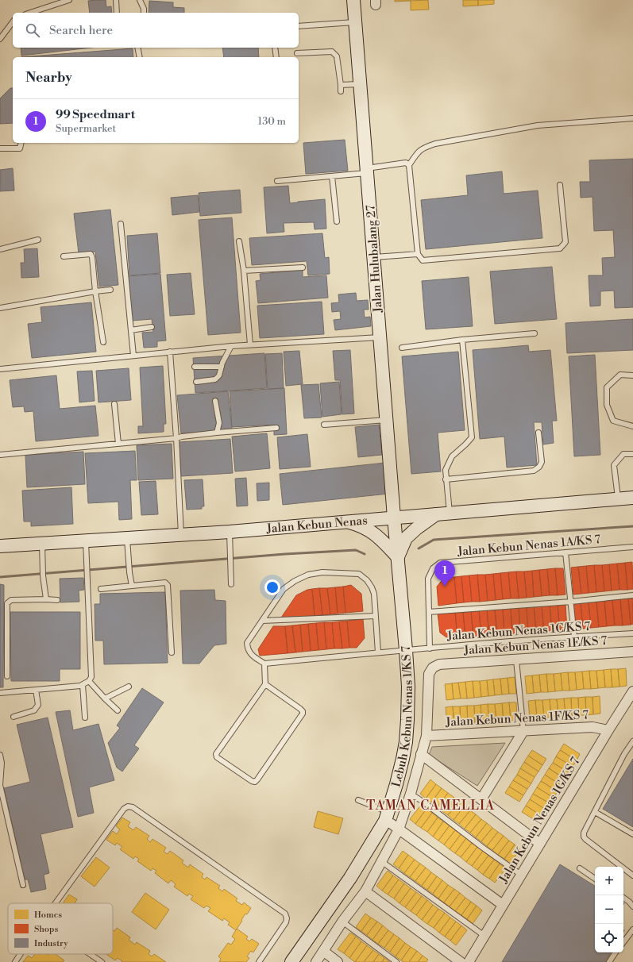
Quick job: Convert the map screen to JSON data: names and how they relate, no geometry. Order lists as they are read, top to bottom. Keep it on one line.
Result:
{"streets":{"street":["Jalan Hulubalang 27","Jalan Kebun Nenas","Jalan Kebun Nenas 1E/KS 7","Lebuh Kebun Nenas 1/KS 7","Jalan Kebun Nenas 1F/KS 7","Jalan Kebun Nenas 1G/KS 7"],"lane":["Jalan Kebun Nenas 1A/KS 7","Jalan Kebun Nenas 1C/KS 7"]},"crossings":[["Jalan Hulubalang 27","Jalan Kebun Nenas"],["Jalan Hulubalang 27","Lebuh Kebun Nenas 1/KS 7"],["Jalan Kebun Nenas","Lebuh Kebun Nenas 1/KS 7"],["Jalan Kebun Nenas 1A/KS 7","Jalan Kebun Nenas 1C/KS 7"],["Jalan Kebun Nenas 1C/KS 7","Lebuh Kebun Nenas 1/KS 7"],["Jalan Kebun Nenas 1E/KS 7","Jalan Kebun Nenas 1F/KS 7"],["Jalan Kebun Nenas 1F/KS 7","Jalan Kebun Nenas 1G/KS 7"]],"districts":["TAMAN CAMELLIA"],"legend":["Homes","Shops","Industry"],"page":{"search":"Search here","heading":"Nearby","list":[{"mark":"1","name":"99 Speedmart","note":"Supermarket","value":"130 m"}],"pins":"1","map_buttons":["+","−"]}}
